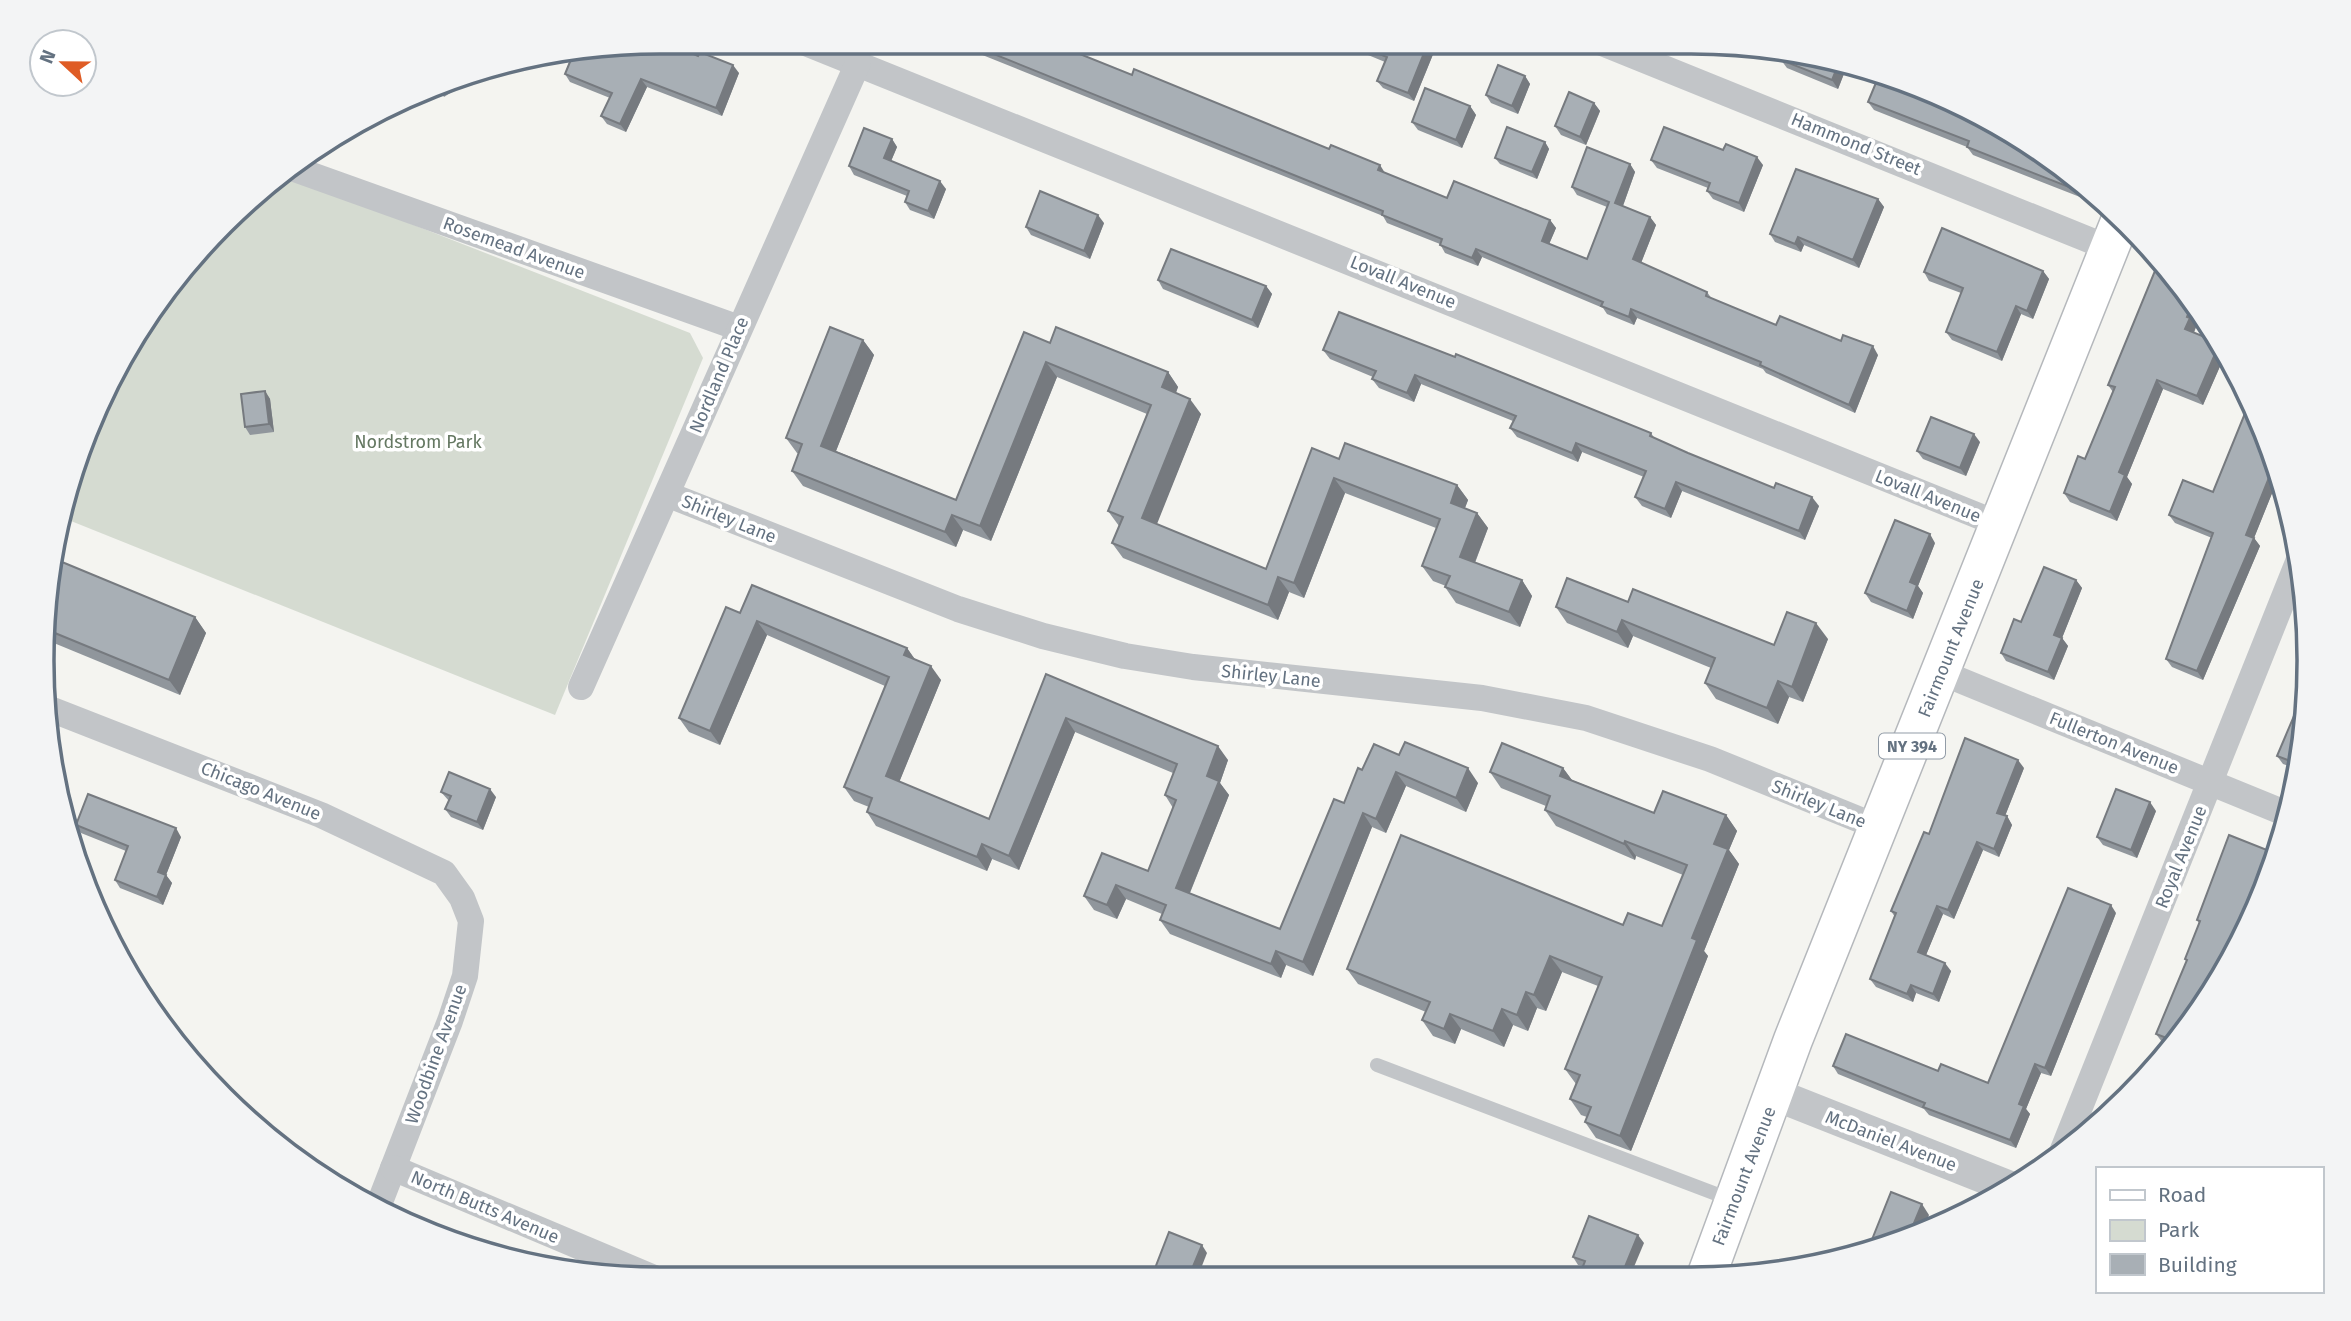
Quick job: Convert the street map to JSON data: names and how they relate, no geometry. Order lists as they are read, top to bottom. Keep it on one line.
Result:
{"streets":{"main road":["Fairmount Avenue","NY 394"],"street":["Hammond Street","Rosemead Avenue","Lovall Avenue","Nordland Place","Shirley Lane","Fullerton Avenue","Chicago Avenue","Royal Avenue","Woodbine Avenue","McDaniel Avenue","North Butts Avenue"]},"crossings":[["Hammond Street","Fairmount Avenue"],["Rosemead Avenue","Nordland Place"],["Lovall Avenue","Nordland Place"],["Lovall Avenue","Fairmount Avenue"],["Nordland Place","Shirley Lane"],["Shirley Lane","Fairmount Avenue"],["Fairmount Avenue","Fullerton Avenue"],["Fairmount Avenue","McDaniel Avenue"],["Fullerton Avenue","Royal Avenue"],["Chicago Avenue","Woodbine Avenue"],["Woodbine Avenue","North Butts Avenue"]],"parks":["Nordstrom Park"],"legend":["Road","Park","Building"],"north":"left"}
